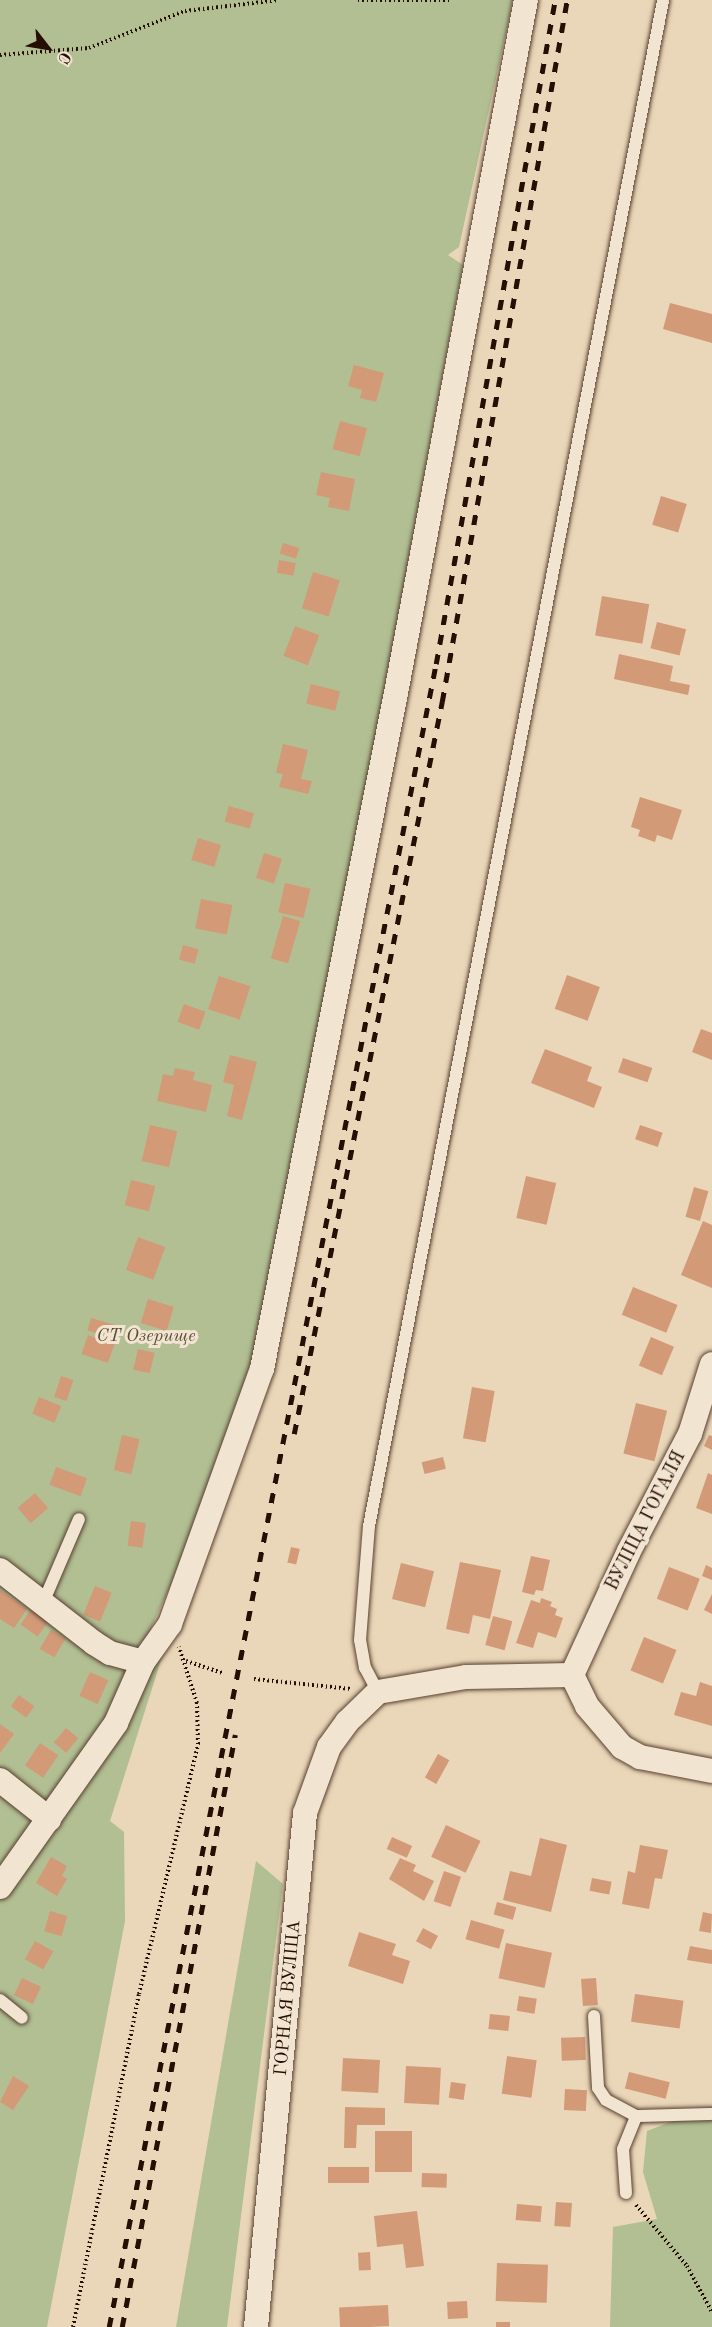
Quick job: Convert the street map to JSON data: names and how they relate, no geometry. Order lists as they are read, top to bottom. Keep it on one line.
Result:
{"streets":{"street":["ВУЛІЦА ГОГАЛЯ","ГОРНАЯ ВУЛІЦА"]},"parks":["СТ Озерище"],"north":"bottom right"}
